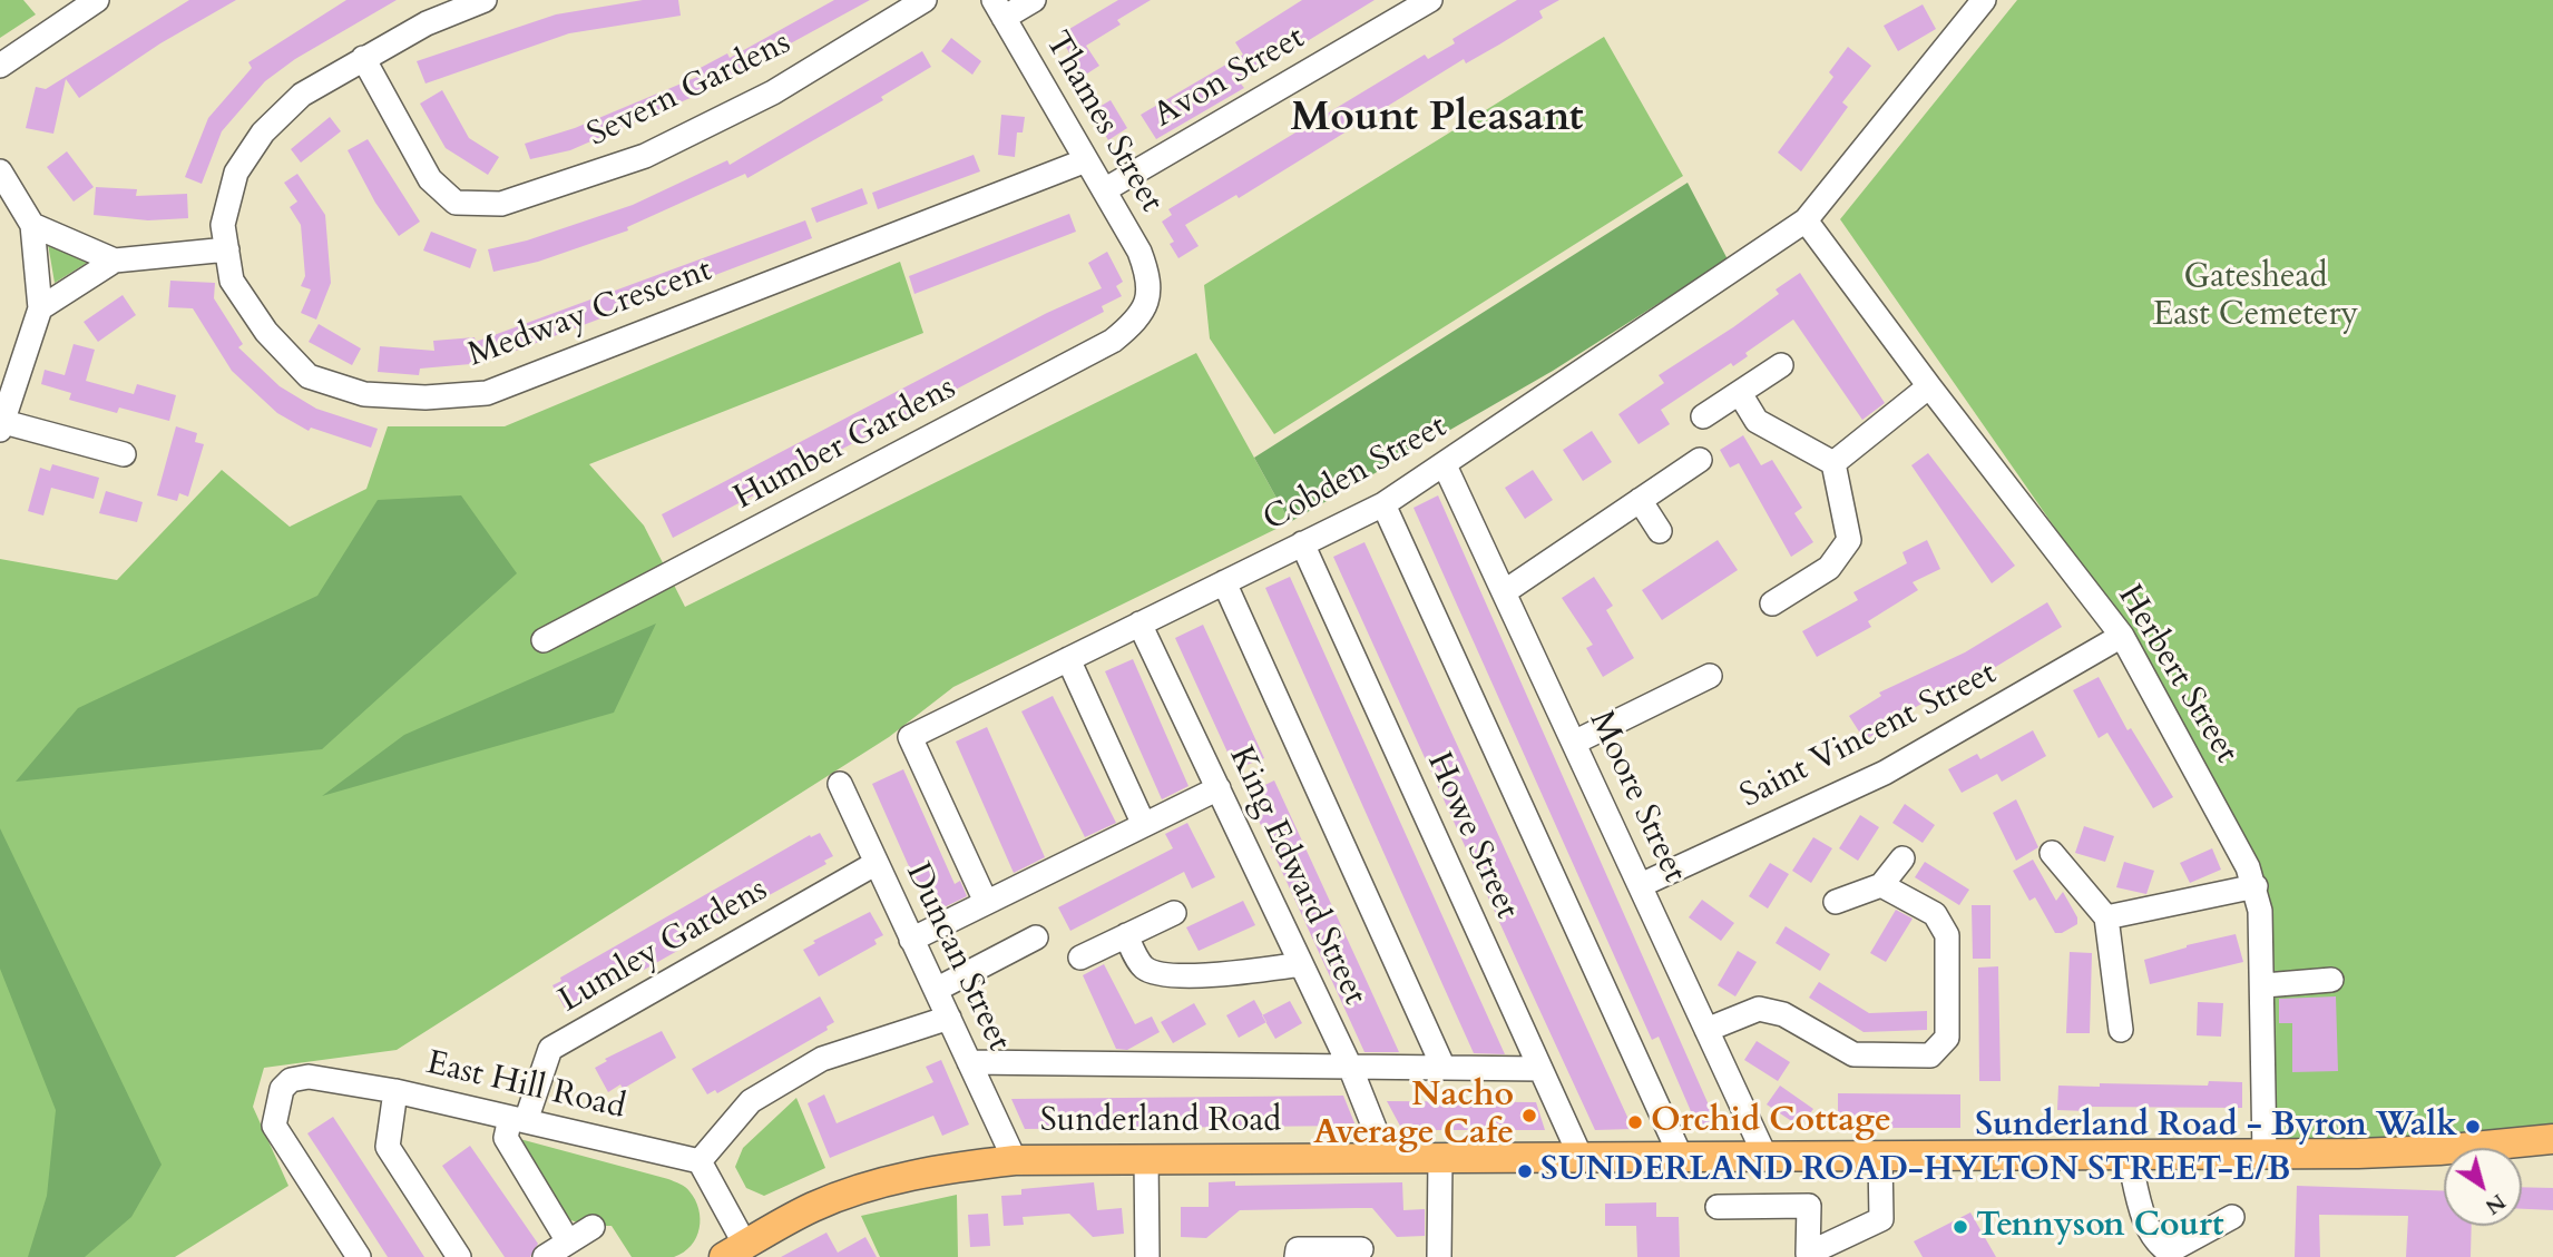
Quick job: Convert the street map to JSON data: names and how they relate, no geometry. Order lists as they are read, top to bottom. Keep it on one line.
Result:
{"streets":{"main road":["Sunderland Road"],"street":["Avon Street","Severn Gardens","Thames Street","Medway Crescent","Humber Gardens","Cobden Street","Herbert Street","Saint Vincent Street","Moore Street","Howe Street","King Edward Street","Lumley Gardens","Duncan Street","East Hill Road"]},"crossings":[["Avon Street","Thames Street"],["Severn Gardens","Medway Crescent"],["Thames Street","Medway Crescent"],["Thames Street","Humber Gardens"],["Cobden Street","Herbert Street"],["Cobden Street","Moore Street"],["Cobden Street","Howe Street"],["Cobden Street","King Edward Street"],["Herbert Street","Saint Vincent Street"],["Herbert Street","Sunderland Road"],["Saint Vincent Street","Moore Street"],["Moore Street","Sunderland Road"],["Howe Street","Sunderland Road"],["King Edward Street","Sunderland Road"],["Lumley Gardens","Duncan Street"],["Lumley Gardens","East Hill Road"],["Duncan Street","Sunderland Road"]],"districts":["Mount Pleasant"],"parks":["Gateshead East Cemetery"],"places":["Nacho Average Cafe","Orchid Cottage","Sunderland Road - Byron Walk","SUNDERLAND ROAD-HYLTON STREET-E/B","Tennyson Court"],"north":"bottom right"}
